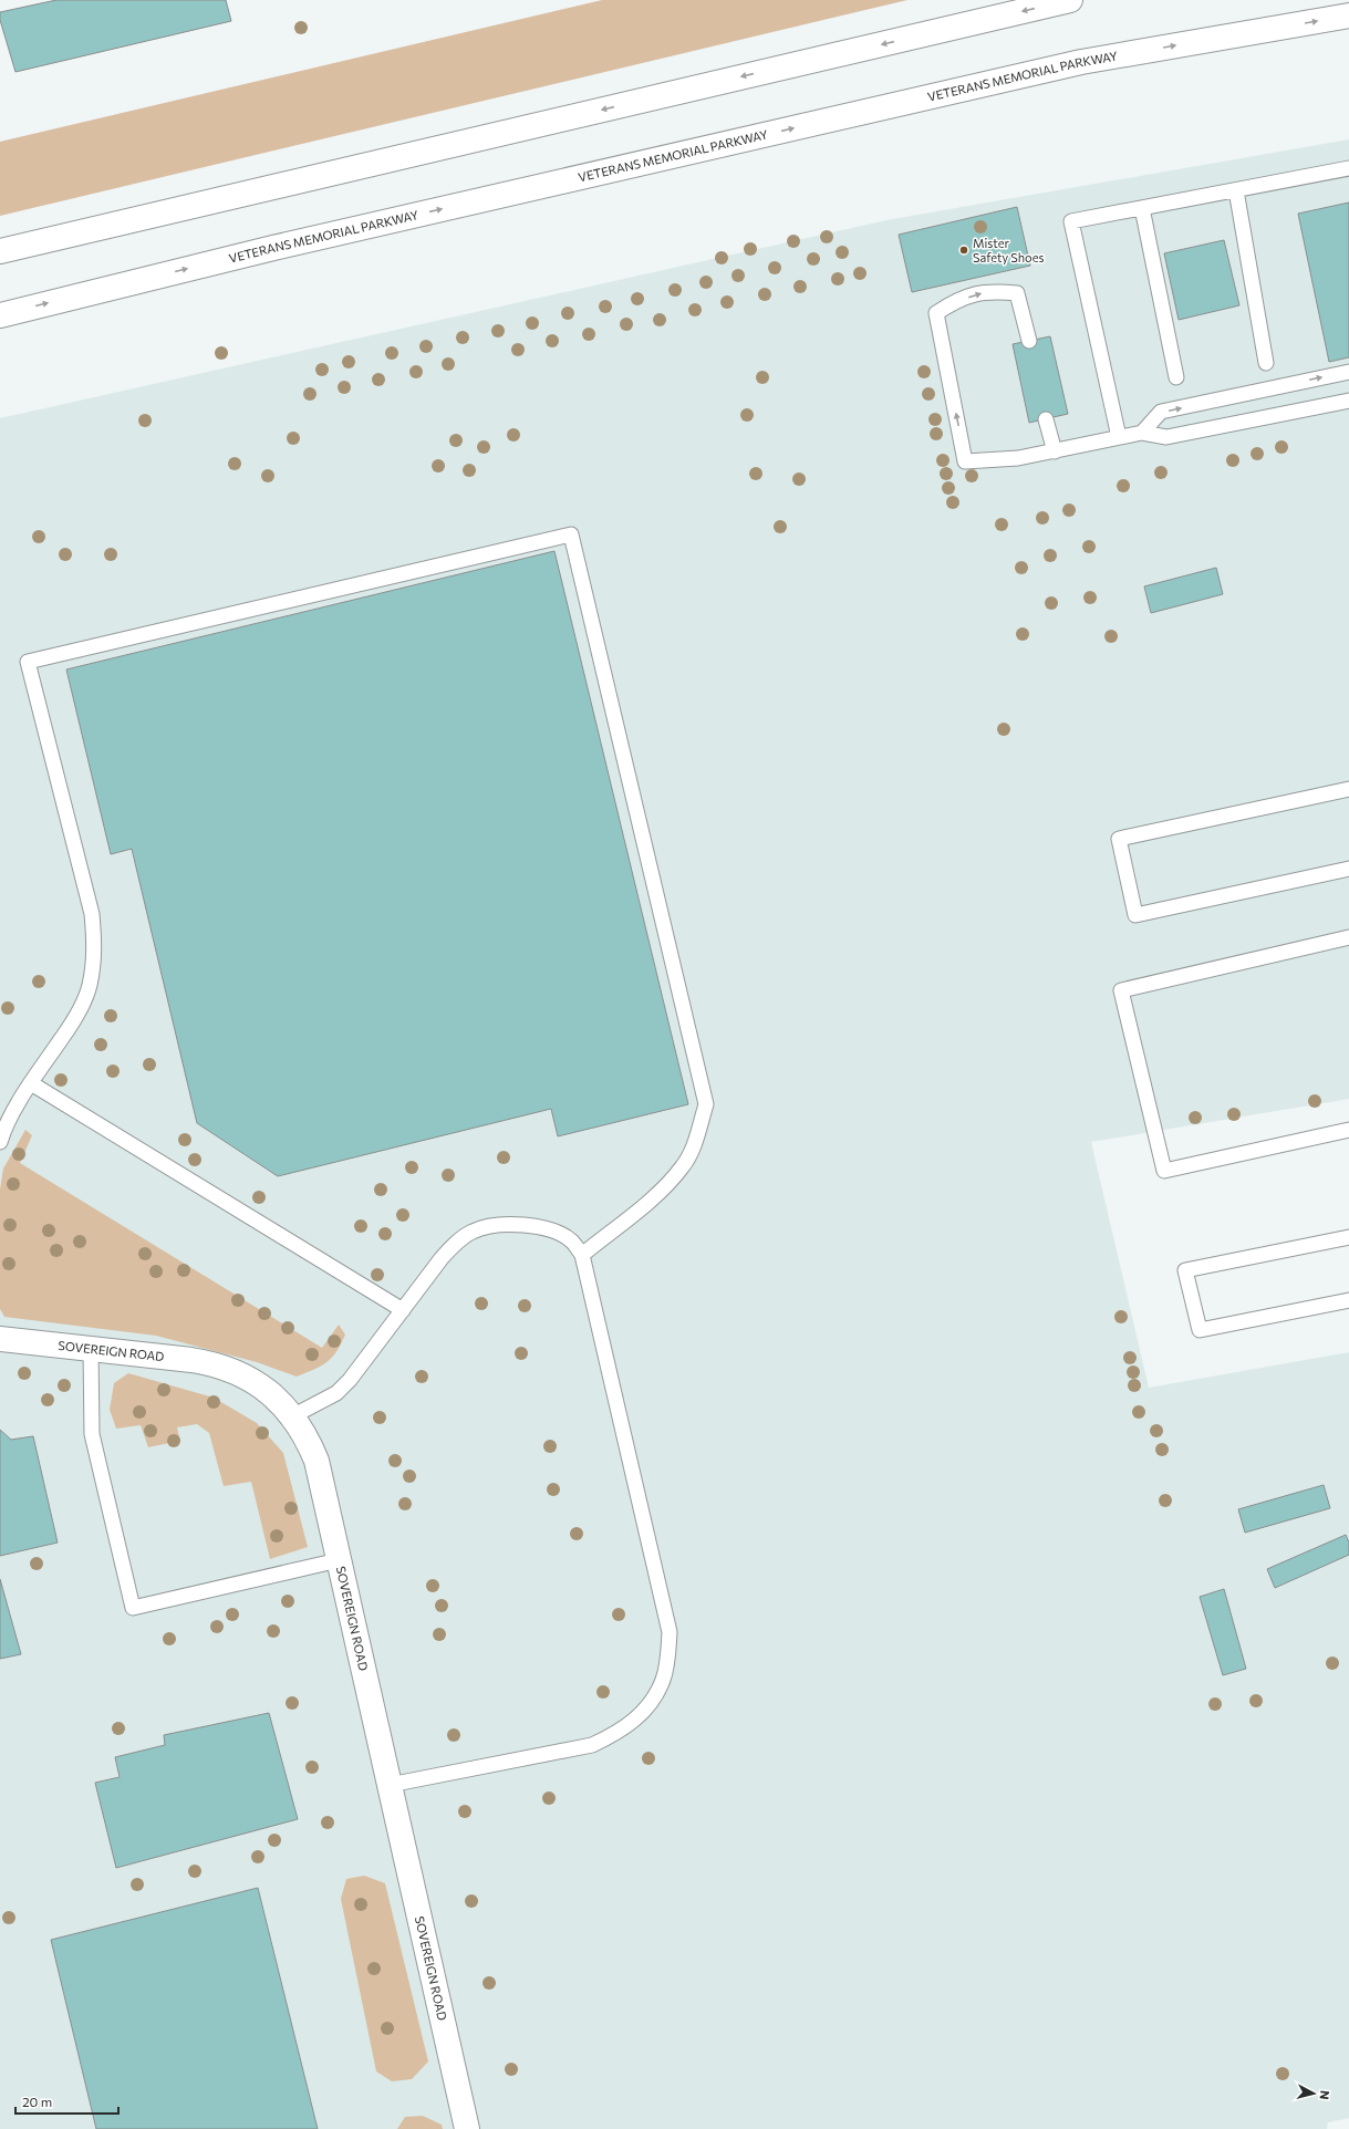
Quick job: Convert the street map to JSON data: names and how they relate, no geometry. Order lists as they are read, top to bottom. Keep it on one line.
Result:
{"streets":{"main road":["VETERANS MEMORIAL PARKWAY","SOVEREIGN ROAD"]},"places":["Mister Safety Shoes"],"scale_bar":"20 m","north":"right"}
